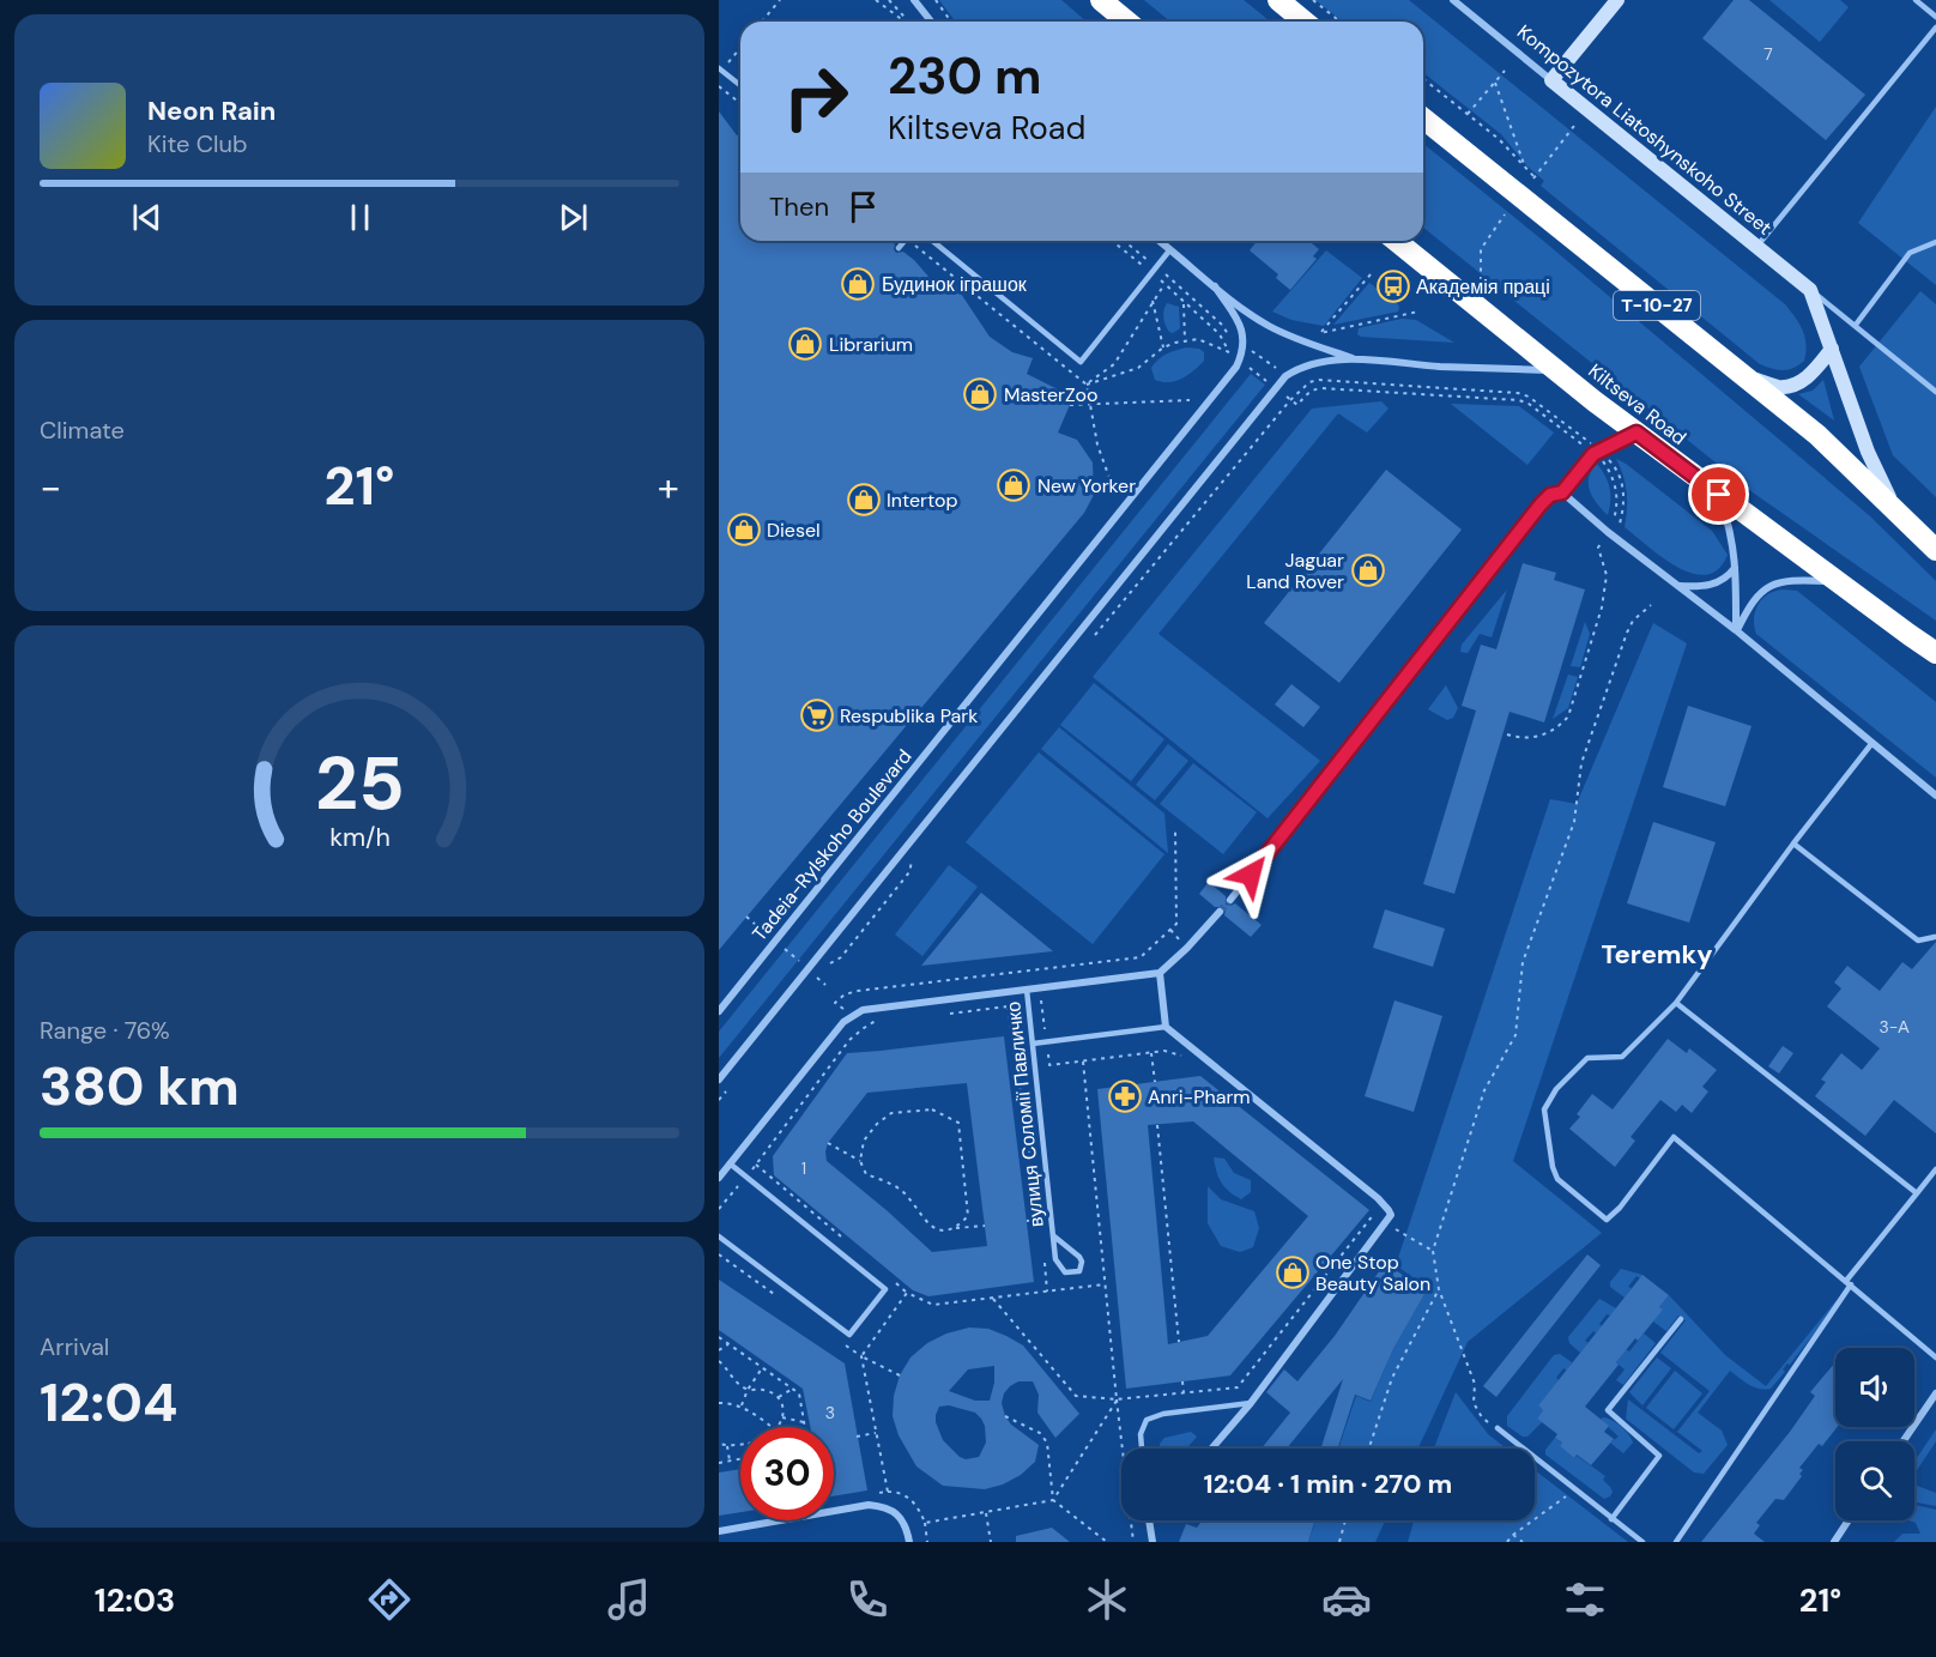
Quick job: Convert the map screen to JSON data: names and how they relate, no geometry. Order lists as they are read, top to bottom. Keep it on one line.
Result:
{"streets":{"highway":["Т-10-27","Kiltseva Road"],"street":["Kompozytora Liatoshynskoho Street","Tadeia-Rylskoho Boulevard"],"lane":["вулиця Соломії Павличко"]},"crossings":[["Kompozytora Liatoshynskoho Street","Т-10-27"]],"districts":["Teremky"],"places":{"shop":["Будинок іграшок","Librarium","MasterZoo","New Yorker","Intertop","Diesel","Jaguar Land Rover","One Stop Beauty Salon"],"bus stop":["Академія праці"],"supermarket":["Respublika Park"],"pharmacy":["Anri-Pharm"]},"house_numbers":["7","3-А","1","3"],"page":{"turn":["230 m","Kiltseva Road"],"song":["Neon Rain","Kite Club"],"then":"Then","tile":["Climate",["Range · 76%","380 km"],["Arrival","12:04"]],"heat":["−","21°","+"],"limit":"30","trip":"12:04 · 1 min · 270 m","tabs":["12:03","21°"],"gauge":["25","km/h"]}}
